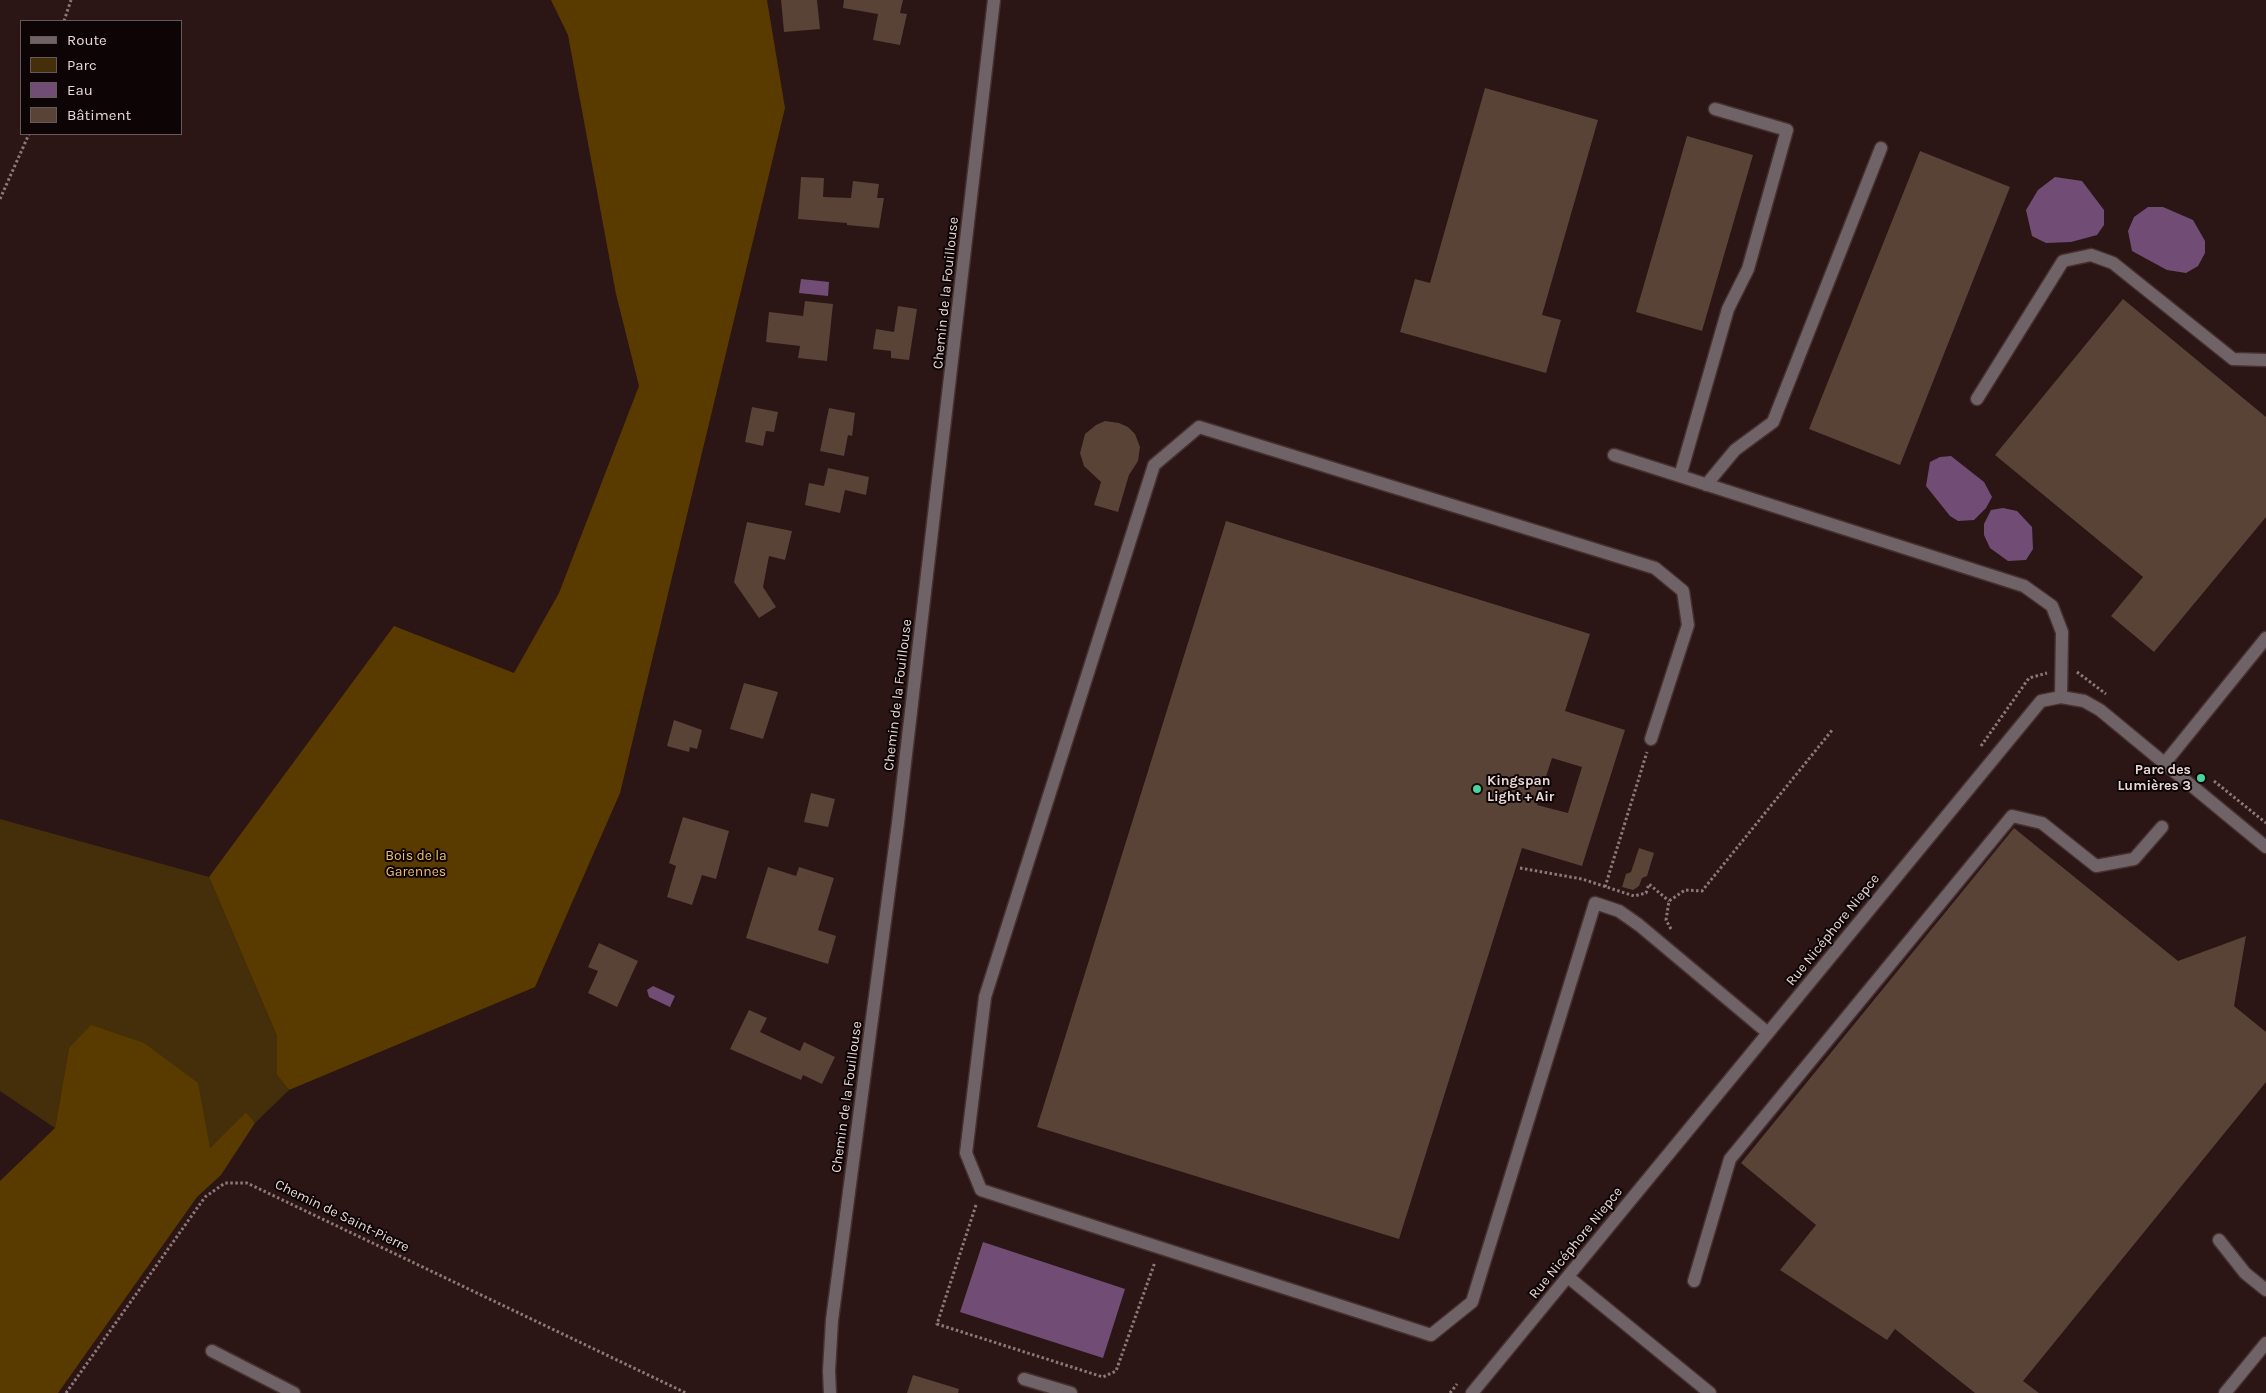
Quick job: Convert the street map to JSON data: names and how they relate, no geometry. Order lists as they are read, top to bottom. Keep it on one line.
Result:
{"streets":{"street":["Chemin de la Fouillouse","Rue Nicéphore Niepce"],"path":["Chemin de Saint-Pierre"]},"parks":["Bois de la Garennes"],"places":["Parc des Lumières 3","Kingspan Light + Air"],"legend":["Route","Parc","Eau","Bâtiment"]}
